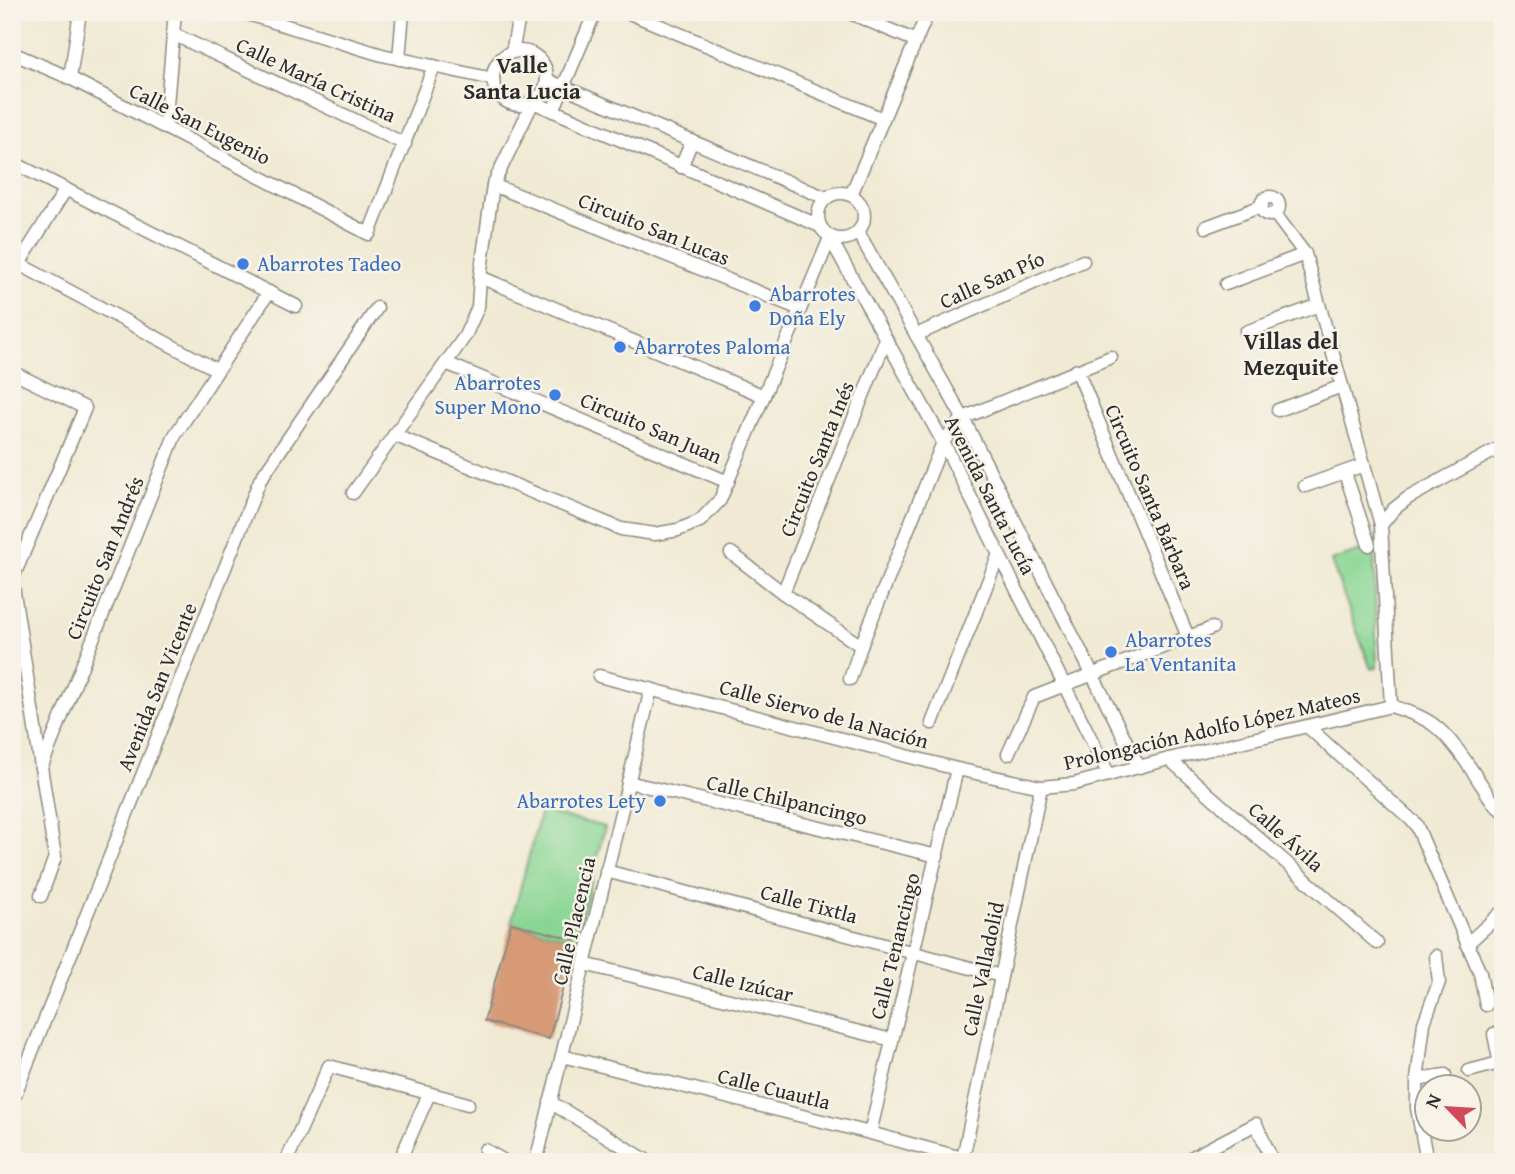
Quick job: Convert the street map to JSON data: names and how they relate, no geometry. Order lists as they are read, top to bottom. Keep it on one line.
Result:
{"streets":{"street":["Calle María Cristina","Calle San Eugenio","Circuito San Lucas","Calle San Pío","Circuito San Juan","Circuito Santa Inés","Avenida Santa Lucía","Circuito Santa Bárbara","Circuito San Andrés","Avenida San Vicente","Calle Siervo de la Nación","Prolongación Adolfo López Mateos","Calle Chilpancingo","Calle Ávila","Calle Tixtla","Calle Placencia","Calle Tenancingo","Calle Valladolid","Calle Izúcar","Calle Cuautla"]},"crossings":[["Calle María Cristina","Calle San Eugenio"],["Calle San Pío","Avenida Santa Lucía"],["Circuito Santa Inés","Avenida Santa Lucía"],["Avenida Santa Lucía","Prolongación Adolfo López Mateos"],["Calle Siervo de la Nación","Prolongación Adolfo López Mateos"],["Calle Siervo de la Nación","Calle Placencia"],["Calle Siervo de la Nación","Calle Tenancingo"],["Calle Siervo de la Nación","Calle Valladolid"],["Prolongación Adolfo López Mateos","Calle Ávila"],["Prolongación Adolfo López Mateos","Calle Valladolid"],["Calle Chilpancingo","Calle Placencia"],["Calle Chilpancingo","Calle Tenancingo"],["Calle Tixtla","Calle Placencia"],["Calle Tixtla","Calle Tenancingo"],["Calle Tixtla","Calle Valladolid"],["Calle Placencia","Calle Izúcar"],["Calle Placencia","Calle Cuautla"],["Calle Tenancingo","Calle Izúcar"],["Calle Tenancingo","Calle Cuautla"],["Calle Valladolid","Calle Cuautla"]],"districts":["Valle Santa Lucia","Villas del Mezquite"],"places":["Abarrotes Tadeo","Abarrotes Doña Ely","Abarrotes Paloma","Abarrotes Super Mono","Abarrotes La Ventanita","Abarrotes Lety"],"north":"top left"}
